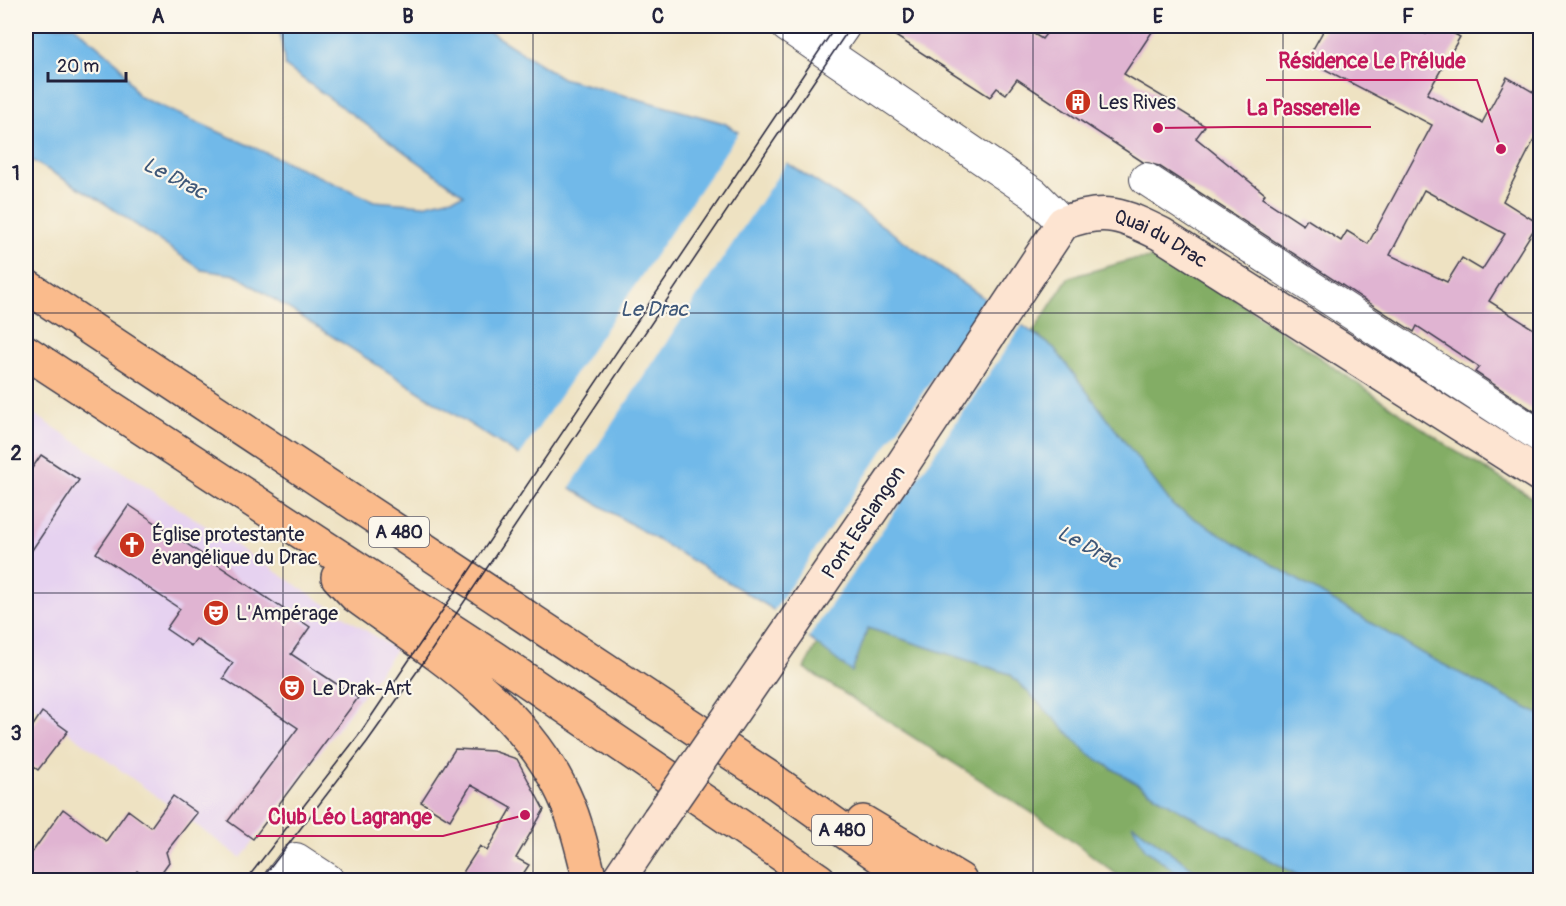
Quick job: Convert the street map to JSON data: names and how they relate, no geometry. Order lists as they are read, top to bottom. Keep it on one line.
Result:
{"streets":{"highway":["A 480"],"street":["Quai du Drac","Pont Esclangon"]},"crossings":[["Quai du Drac","Pont Esclangon"]],"water":["Le Drac"],"places":{"building":["Les Rives"],"other":["La Passerelle","Résidence Le Prélude","Club Léo Lagrange"],"church":["Église protestante évangélique du Drac"],"theatre":["L'Ampérage","Le Drak-Art"]},"scale_bar":"20 m","grid":{"columns":["A","B","C","D","E","F"],"rows":["1","2","3"]}}
